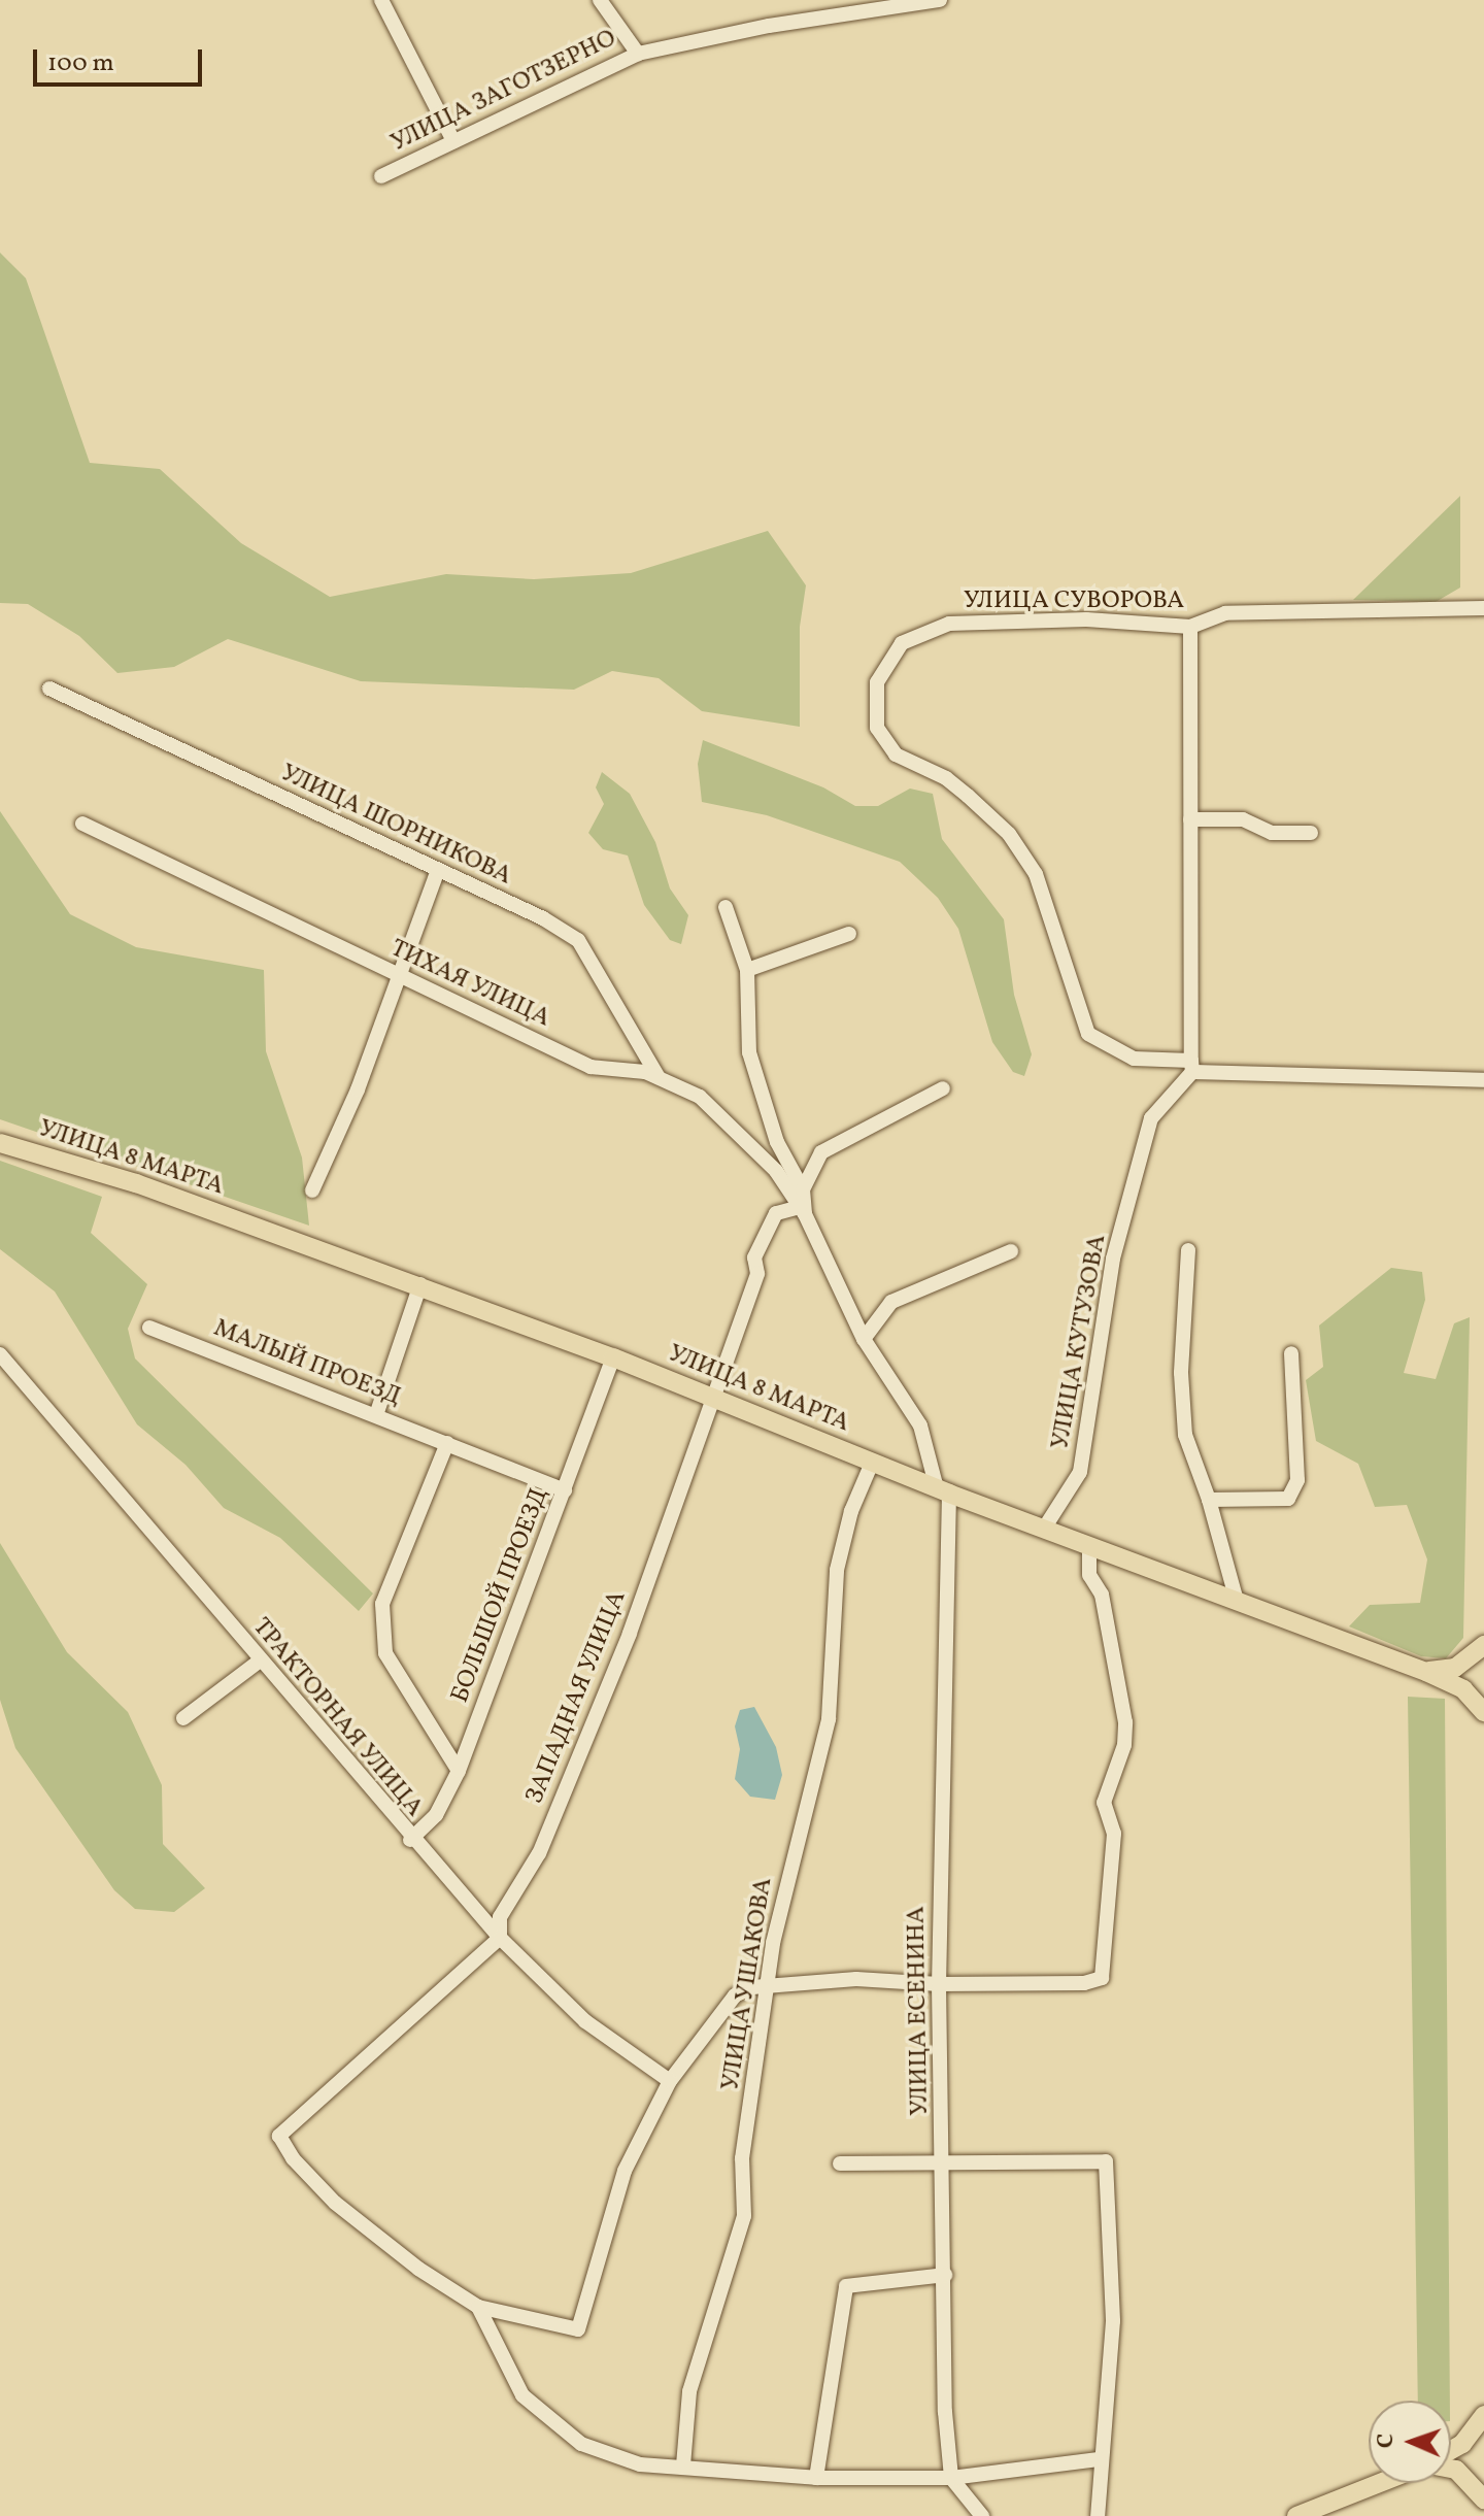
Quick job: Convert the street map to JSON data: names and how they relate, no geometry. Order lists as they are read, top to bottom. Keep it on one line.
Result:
{"streets":{"main road":["УЛИЦА 8 МАРТА"],"street":["УЛИЦА ЗАГОТЗЕРНО","УЛИЦА СУВОРОВА","УЛИЦА ШОРНИКОВА","ТИХАЯ УЛИЦА","УЛИЦА КУТУЗОВА","МАЛЫЙ ПРОЕЗД","БОЛЬШОЙ ПРОЕЗД","ЗАПАДНАЯ УЛИЦА","ТРАКТОРНАЯ УЛИЦА","УЛИЦА УШАКОВА","УЛИЦА ЕСЕНИНА"]},"crossings":[["УЛИЦА СУВОРОВА","УЛИЦА КУТУЗОВА"],["УЛИЦА ШОРНИКОВА","ТИХАЯ УЛИЦА"],["ТИХАЯ УЛИЦА","ЗАПАДНАЯ УЛИЦА"],["ТИХАЯ УЛИЦА","УЛИЦА ЕСЕНИНА"],["УЛИЦА 8 МАРТА","УЛИЦА КУТУЗОВА"],["УЛИЦА 8 МАРТА","БОЛЬШОЙ ПРОЕЗД"],["УЛИЦА 8 МАРТА","ЗАПАДНАЯ УЛИЦА"],["УЛИЦА 8 МАРТА","УЛИЦА УШАКОВА"],["УЛИЦА 8 МАРТА","УЛИЦА ЕСЕНИНА"],["МАЛЫЙ ПРОЕЗД","БОЛЬШОЙ ПРОЕЗД"],["БОЛЬШОЙ ПРОЕЗД","ТРАКТОРНАЯ УЛИЦА"],["ЗАПАДНАЯ УЛИЦА","ТРАКТОРНАЯ УЛИЦА"],["ЗАПАДНАЯ УЛИЦА","УЛИЦА ЕСЕНИНА"]],"scale_bar":"100 m","north":"left"}
